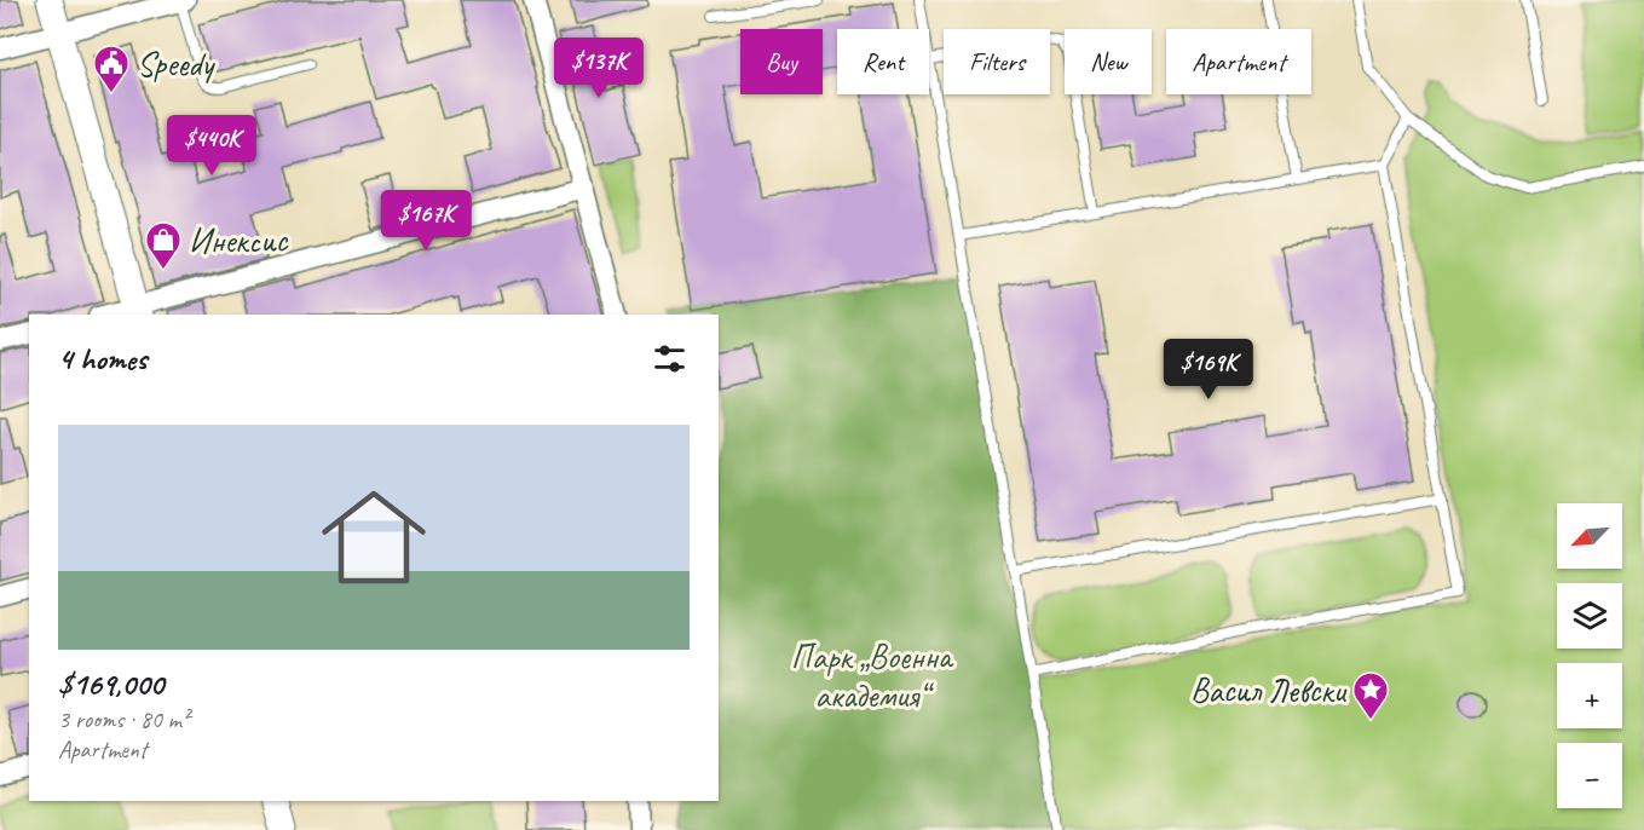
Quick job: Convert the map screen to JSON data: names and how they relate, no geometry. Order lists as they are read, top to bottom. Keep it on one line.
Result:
{"parks":["Парк „Военна академия“"],"places":{"public building":["Speedy"],"shop":["Инексис"],"place":["Васил Левски"]},"north":"bottom left","page":{"chip":["Buy","Rent","Filters","New","Apartment"],"price":["$137K","$440K","$167K","$169K"],"heading":"4 homes","list":[{"name":"$169,000","note":"3 rooms · 80 m² · Apartment"}],"map_buttons":["+","−"]}}
